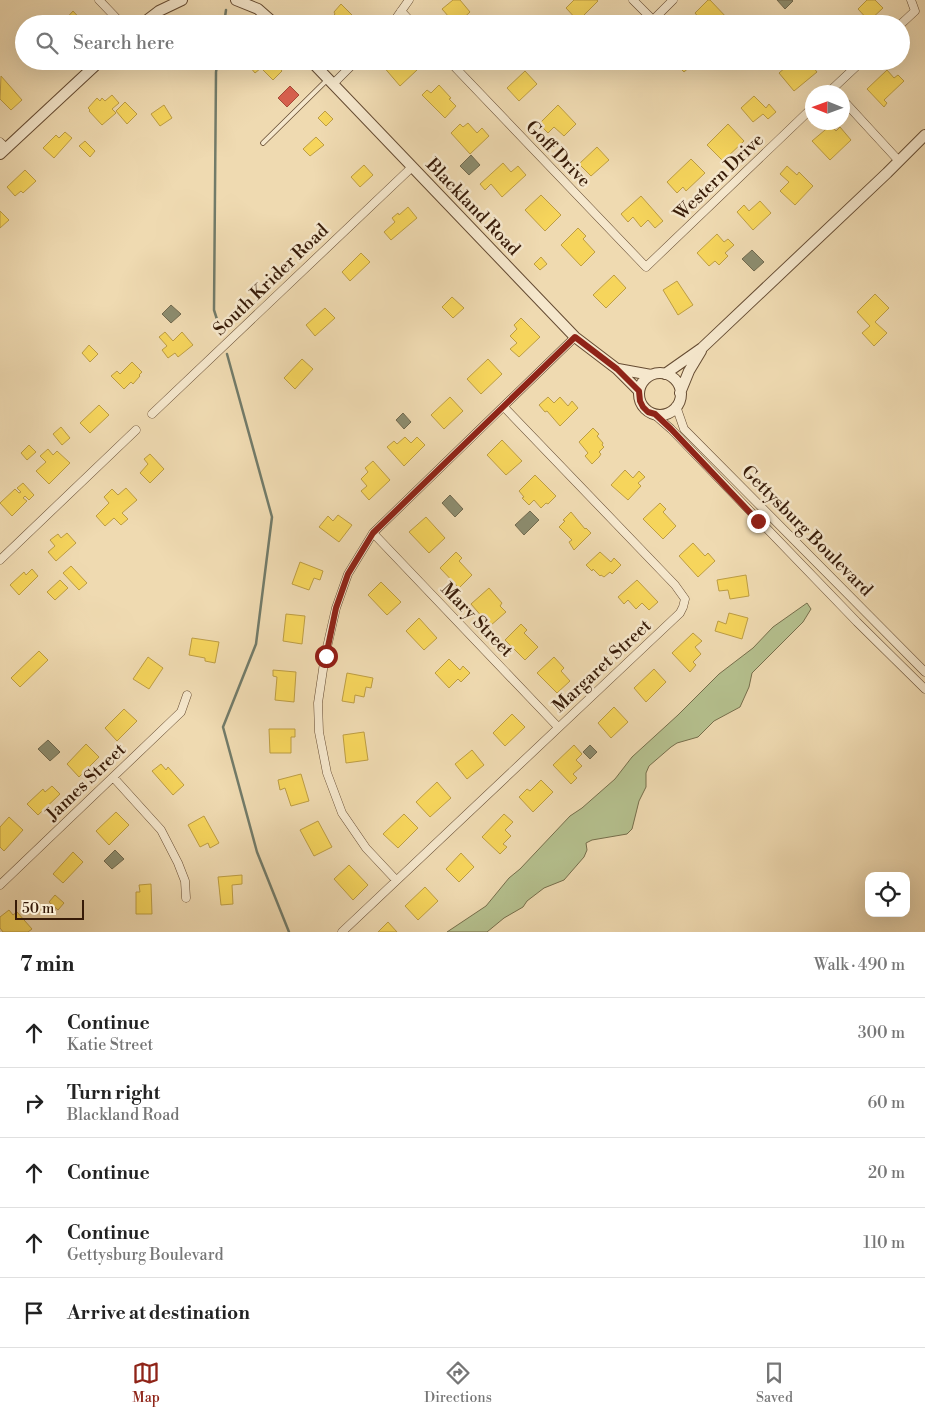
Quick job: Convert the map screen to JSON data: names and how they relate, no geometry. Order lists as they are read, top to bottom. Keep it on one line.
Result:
{"streets":{"street":["Goff Drive","Western Drive","Blackland Road","South Krider Road","Gettysburg Boulevard","Mary Street","Margaret Street","James Street"]},"crossings":[["Goff Drive","Western Drive"],["Blackland Road","South Krider Road"],["Blackland Road","Gettysburg Boulevard"],["Mary Street","Margaret Street"]],"scale_bar":"50 m","north":"left","page":{"search":"Search here","scale":"50 m","heading":["7 min","Walk · 490 m"],"list":[["Continue","Katie Street","300 m"],["Turn right","Blackland Road","60 m"],["Continue","20 m"],["Continue","Gettysburg Boulevard","110 m"],"Arrive at destination"],"nav":["Map","Directions","Saved"]}}
